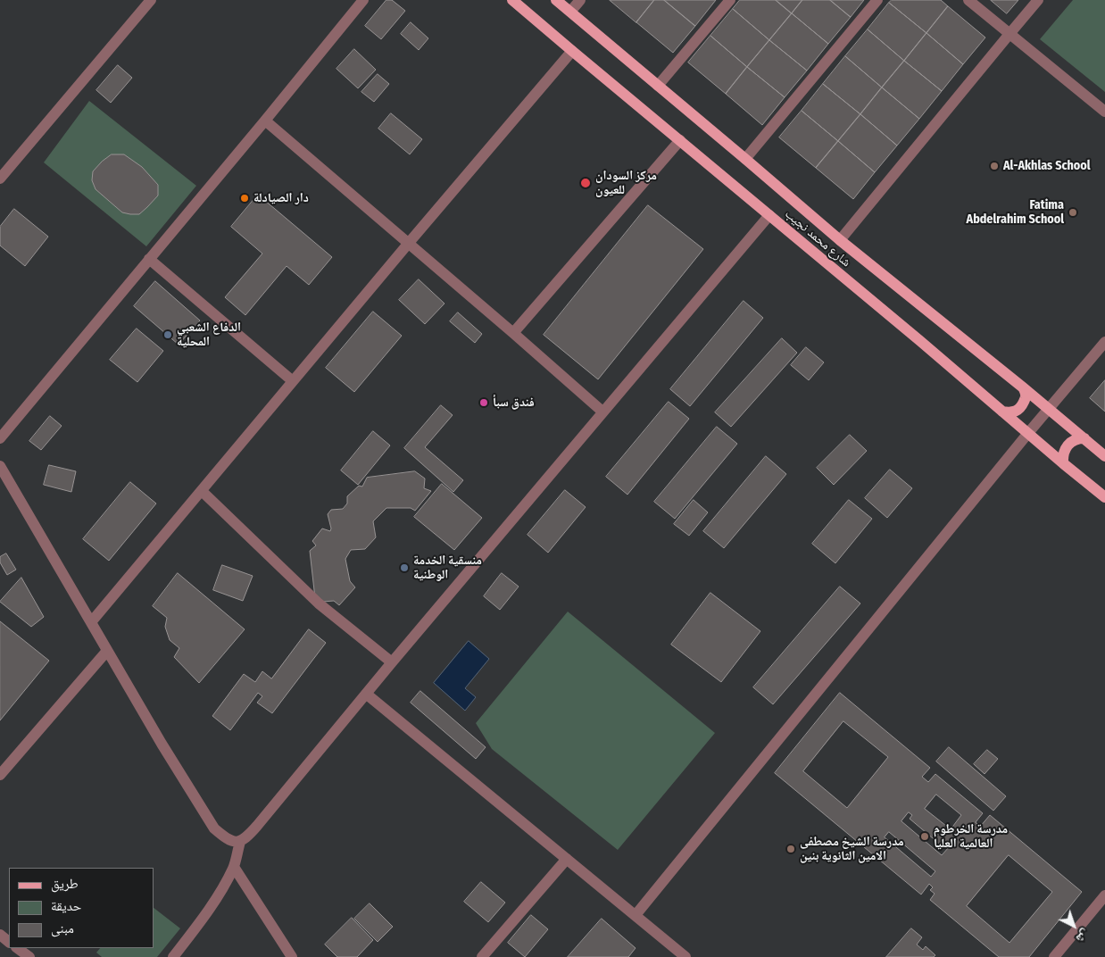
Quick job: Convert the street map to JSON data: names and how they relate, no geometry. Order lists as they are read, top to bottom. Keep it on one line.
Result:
{"streets":{"main road":["شارع محمد نجيب"]},"places":["Al-Akhlas School","مركز السودان للعيون","دار الصيادلة","Fatima Abdelrahim School","الدفاع الشعبي المحلية","فندق سبأ","منسقية الخدمة الوطنية","مدرسة الخرطوم العالمية العليا","مدرسة الشيخ مصطفى الامين الثانوية بنين"],"legend":["طريق","حديقة","مبنى"],"north":"bottom right"}
